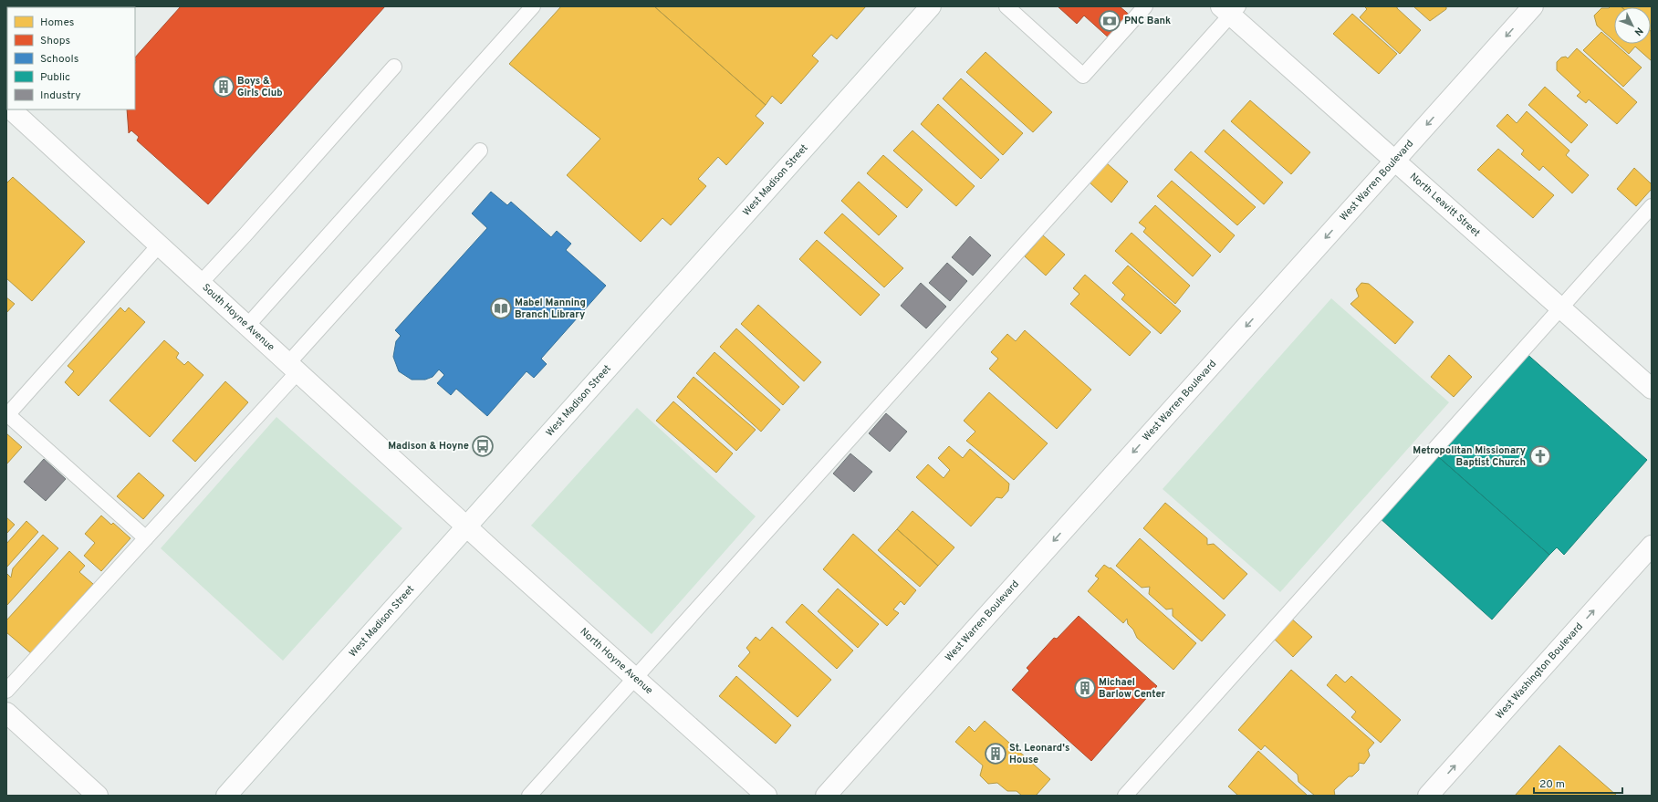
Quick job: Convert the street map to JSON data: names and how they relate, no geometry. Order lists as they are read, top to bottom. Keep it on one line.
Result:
{"streets":{"street":["West Madison Street","West Warren Boulevard","North Leavitt Street","South Hoyne Avenue","North Hoyne Avenue","West Washington Boulevard"]},"crossings":[["West Madison Street","South Hoyne Avenue"],["West Madison Street","North Hoyne Avenue"],["West Warren Boulevard","North Leavitt Street"],["South Hoyne Avenue","North Hoyne Avenue"]],"one_way":["West Warren Boulevard","West Washington Boulevard"],"places":{"bank":["PNC Bank"],"building":["Boys & Girls Club","Michael Barlow Center","St. Leonard's House"],"library":["Mabel Manning Branch Library"],"bus stop":["Madison & Hoyne"],"church":["Metropolitan Missionary Baptist Church"]},"legend":["Homes","Shops","Schools","Public","Industry"],"scale_bar":"20 m","north":"bottom right"}
